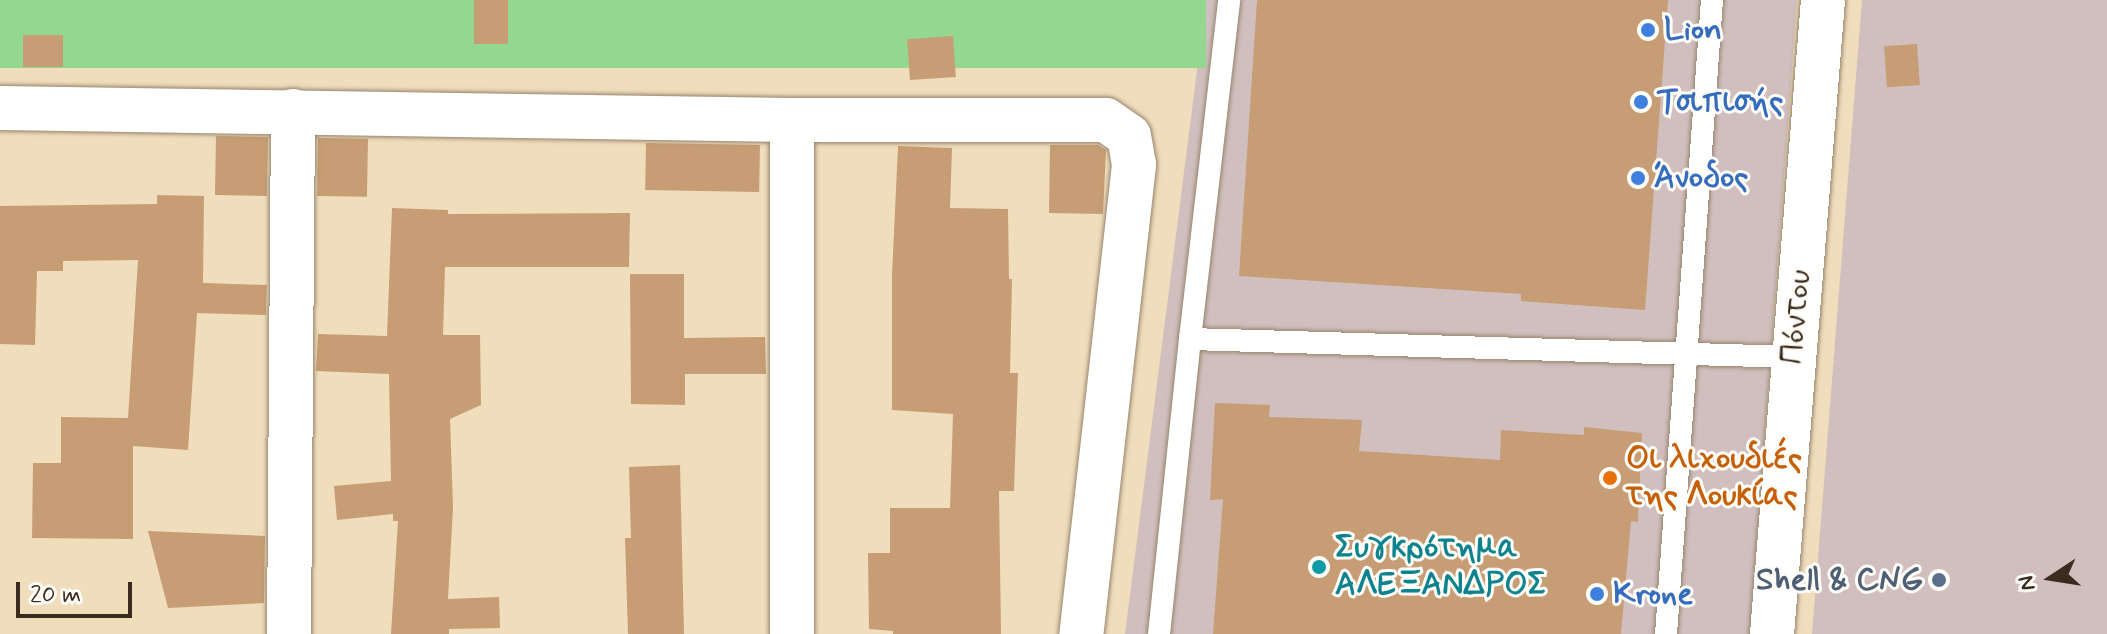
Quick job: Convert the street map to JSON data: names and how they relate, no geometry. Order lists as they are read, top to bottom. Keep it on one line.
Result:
{"streets":{"street":["Πόντου"]},"places":["Lion","Τσιπισής","Άνοδος","Οι λιχουδιές της Λουκίας","Συγκρότημα ΑΛΕΞΑΝΔΡΟΣ","Shell & CNG","Krone"],"scale_bar":"20 m","north":"left"}
